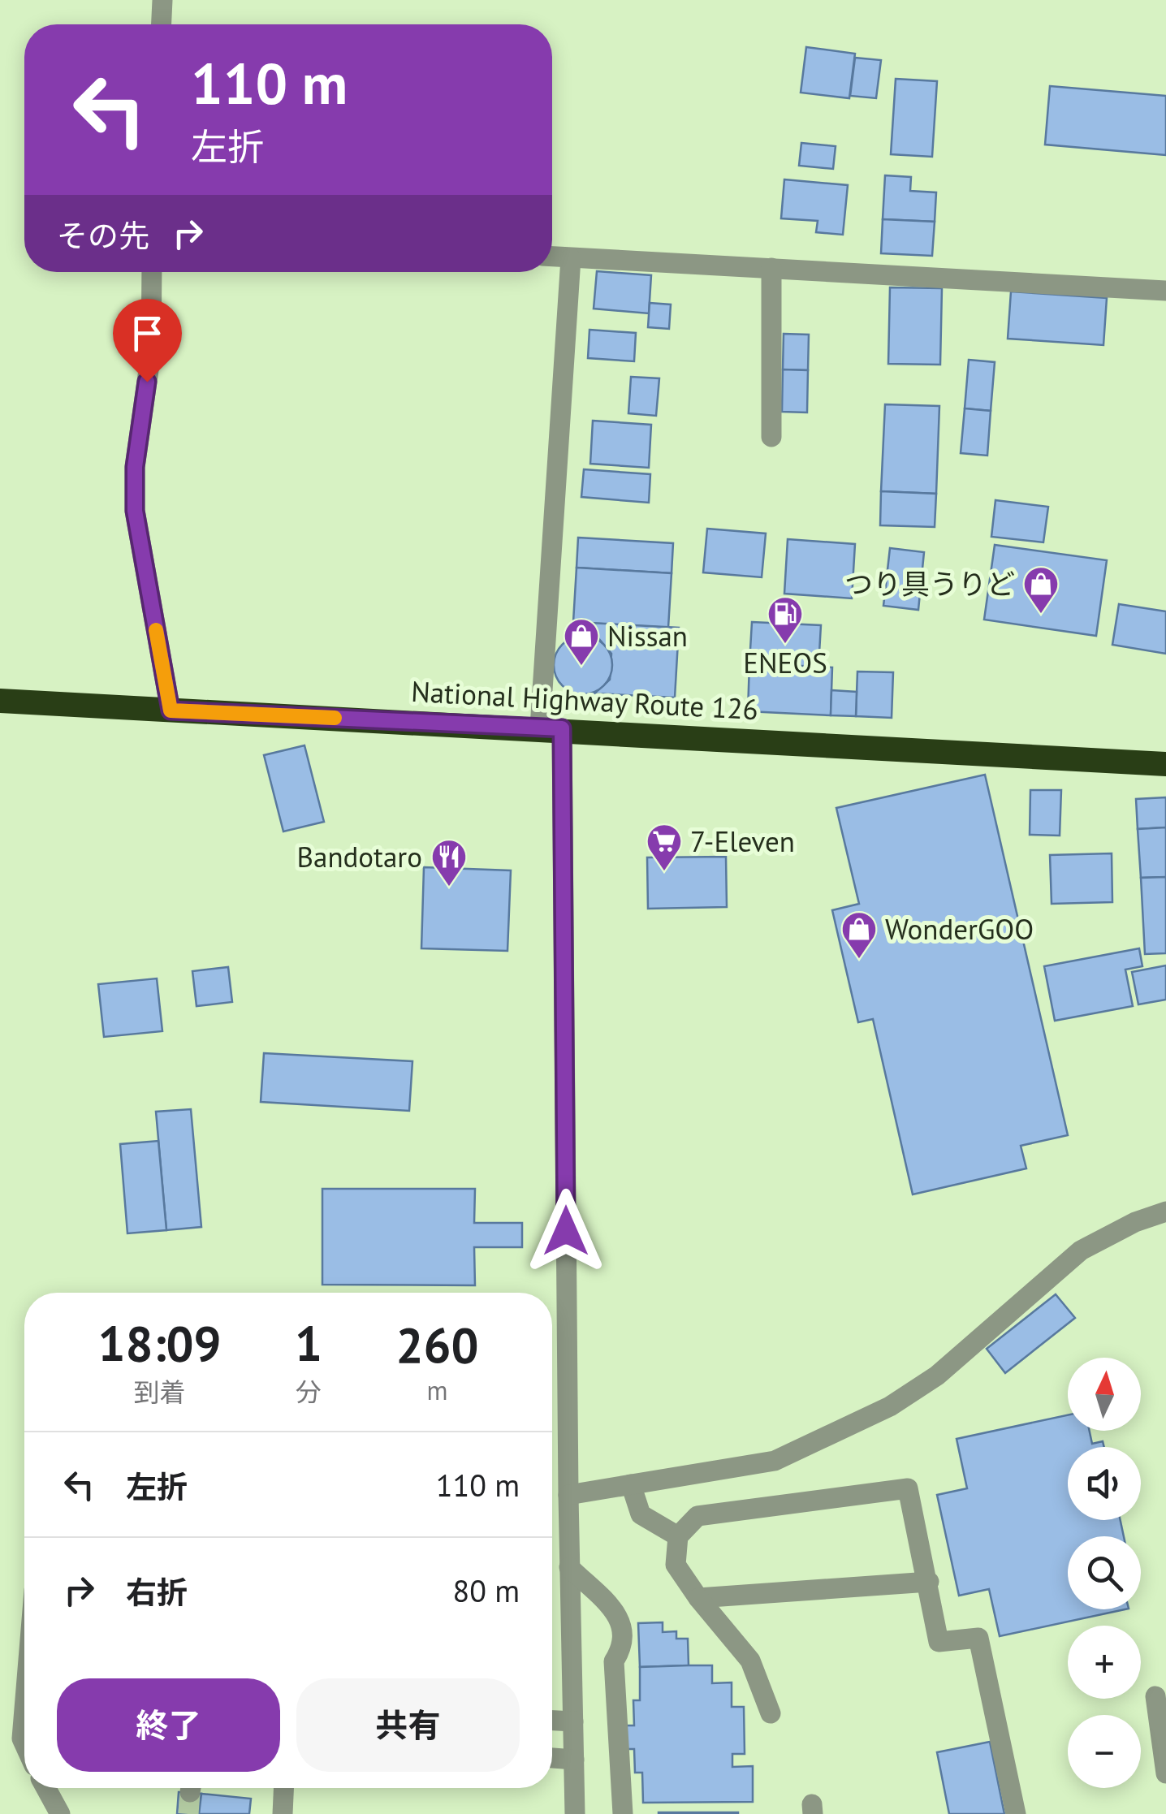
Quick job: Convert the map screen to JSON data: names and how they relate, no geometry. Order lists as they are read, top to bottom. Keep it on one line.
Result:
{"streets":{"highway":["National Highway Route 126"]},"places":{"shop":["つり具うりど","Nissan","WonderGOO"],"fuel station":["ENEOS"],"supermarket":["7-Eleven"],"restaurant":["Bandotaro"]},"north":"top","page":{"turn":["110 m","左折"],"then":"その先","eta":["18:09","到着","1","分","260","m"],"map_buttons":["+","−"],"list":[{"name":"左折","value":"110 m"},{"name":"右折","value":"80 m"}],"buttons":["終了","共有"]}}
